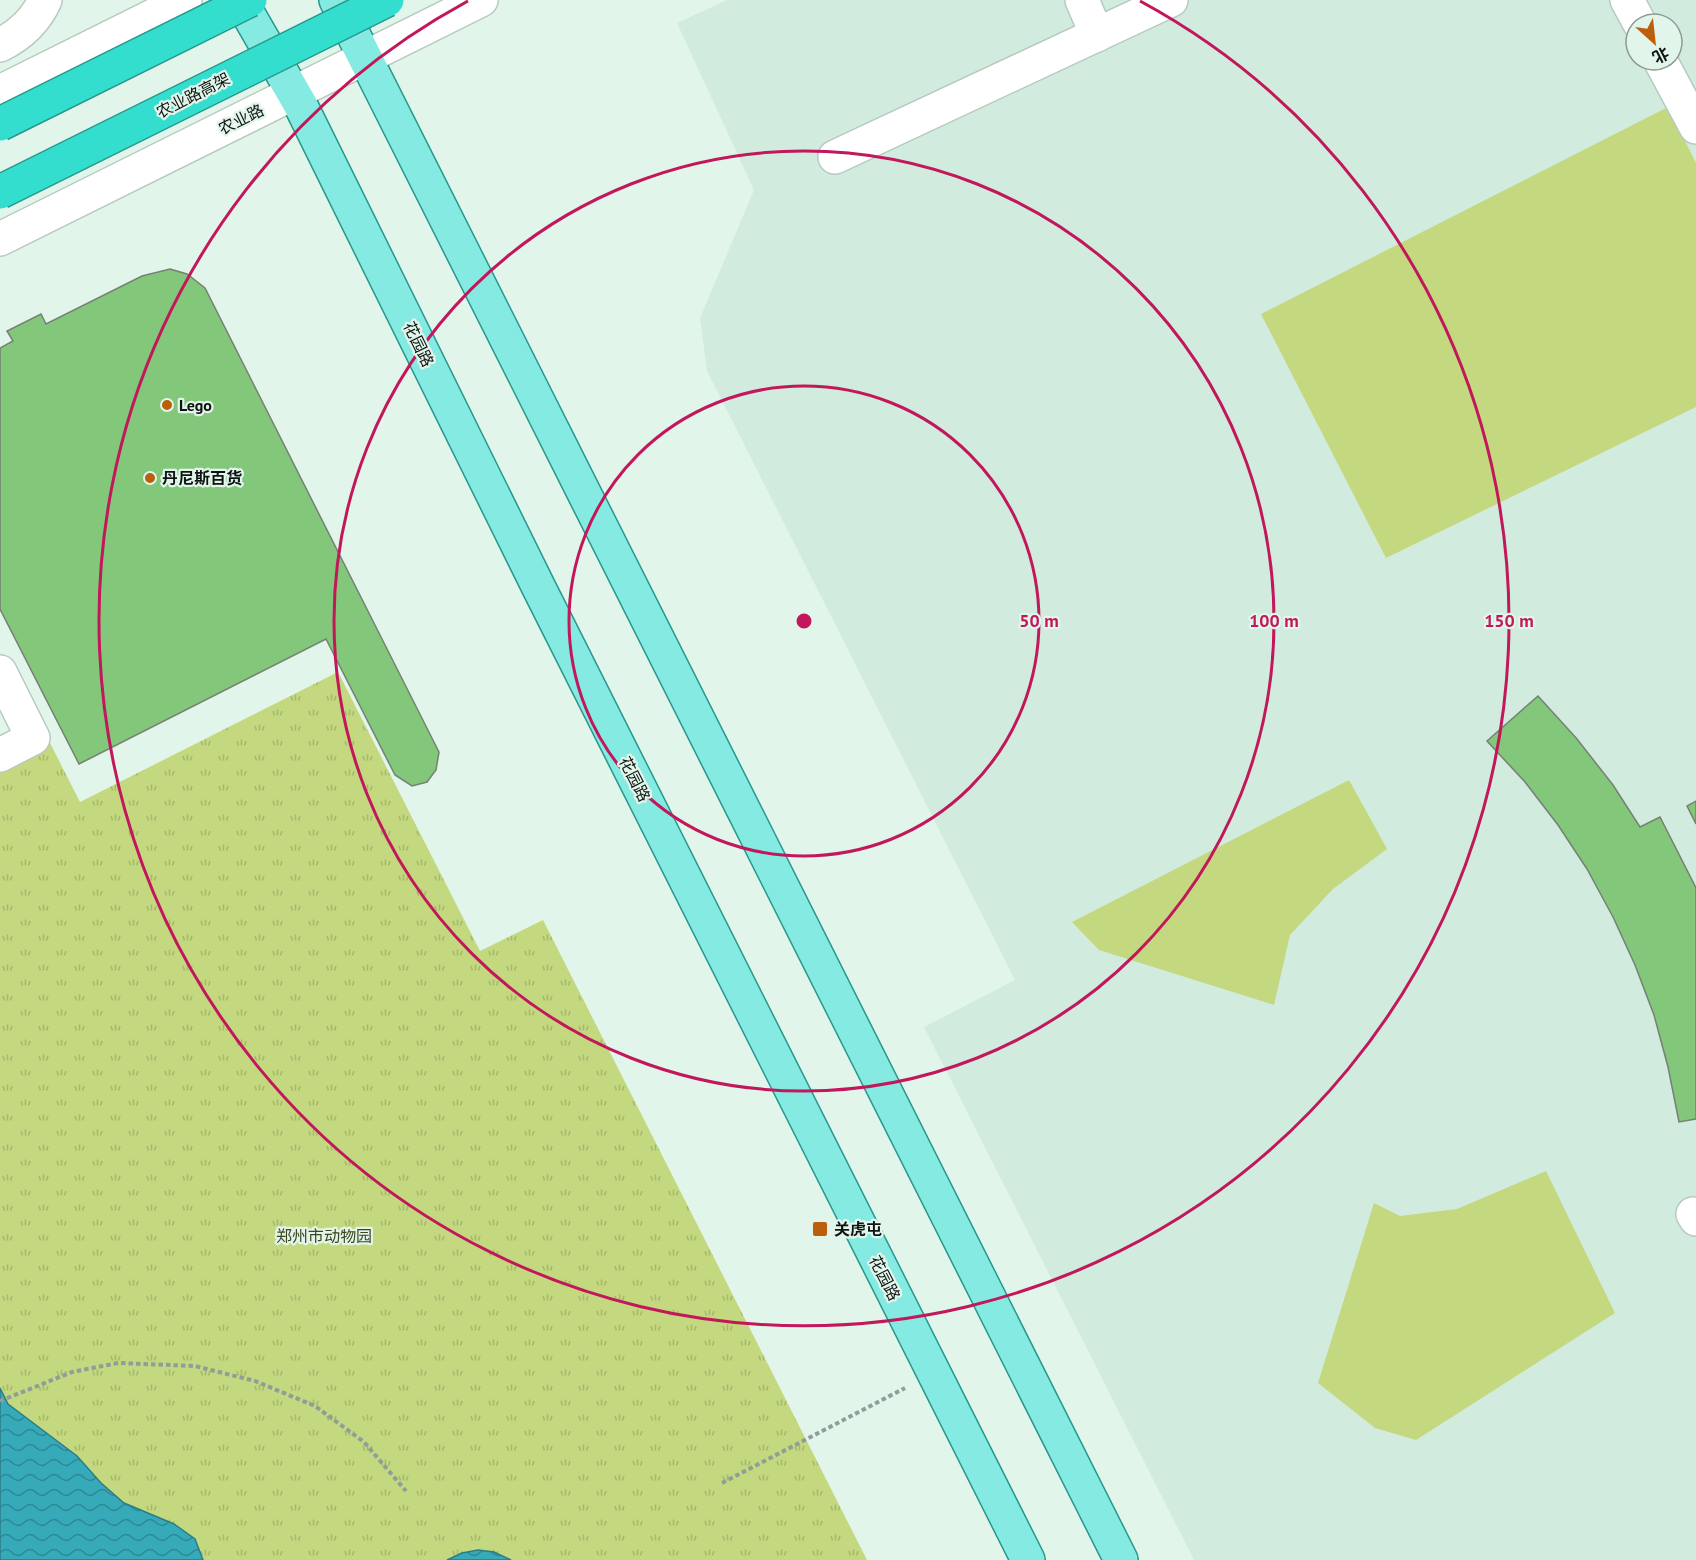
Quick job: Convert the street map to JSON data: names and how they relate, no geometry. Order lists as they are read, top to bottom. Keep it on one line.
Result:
{"streets":{"highway":["农业路高架"],"main road":["花园路"],"street":["农业路"]},"crossings":[["农业路","花园路"]],"parks":["郑州市动物园"],"places":{"other":["Lego","丹尼斯百货"],"transit":["关虎屯"]},"north":"bottom right","rings":["50 m","100 m","150 m"]}
